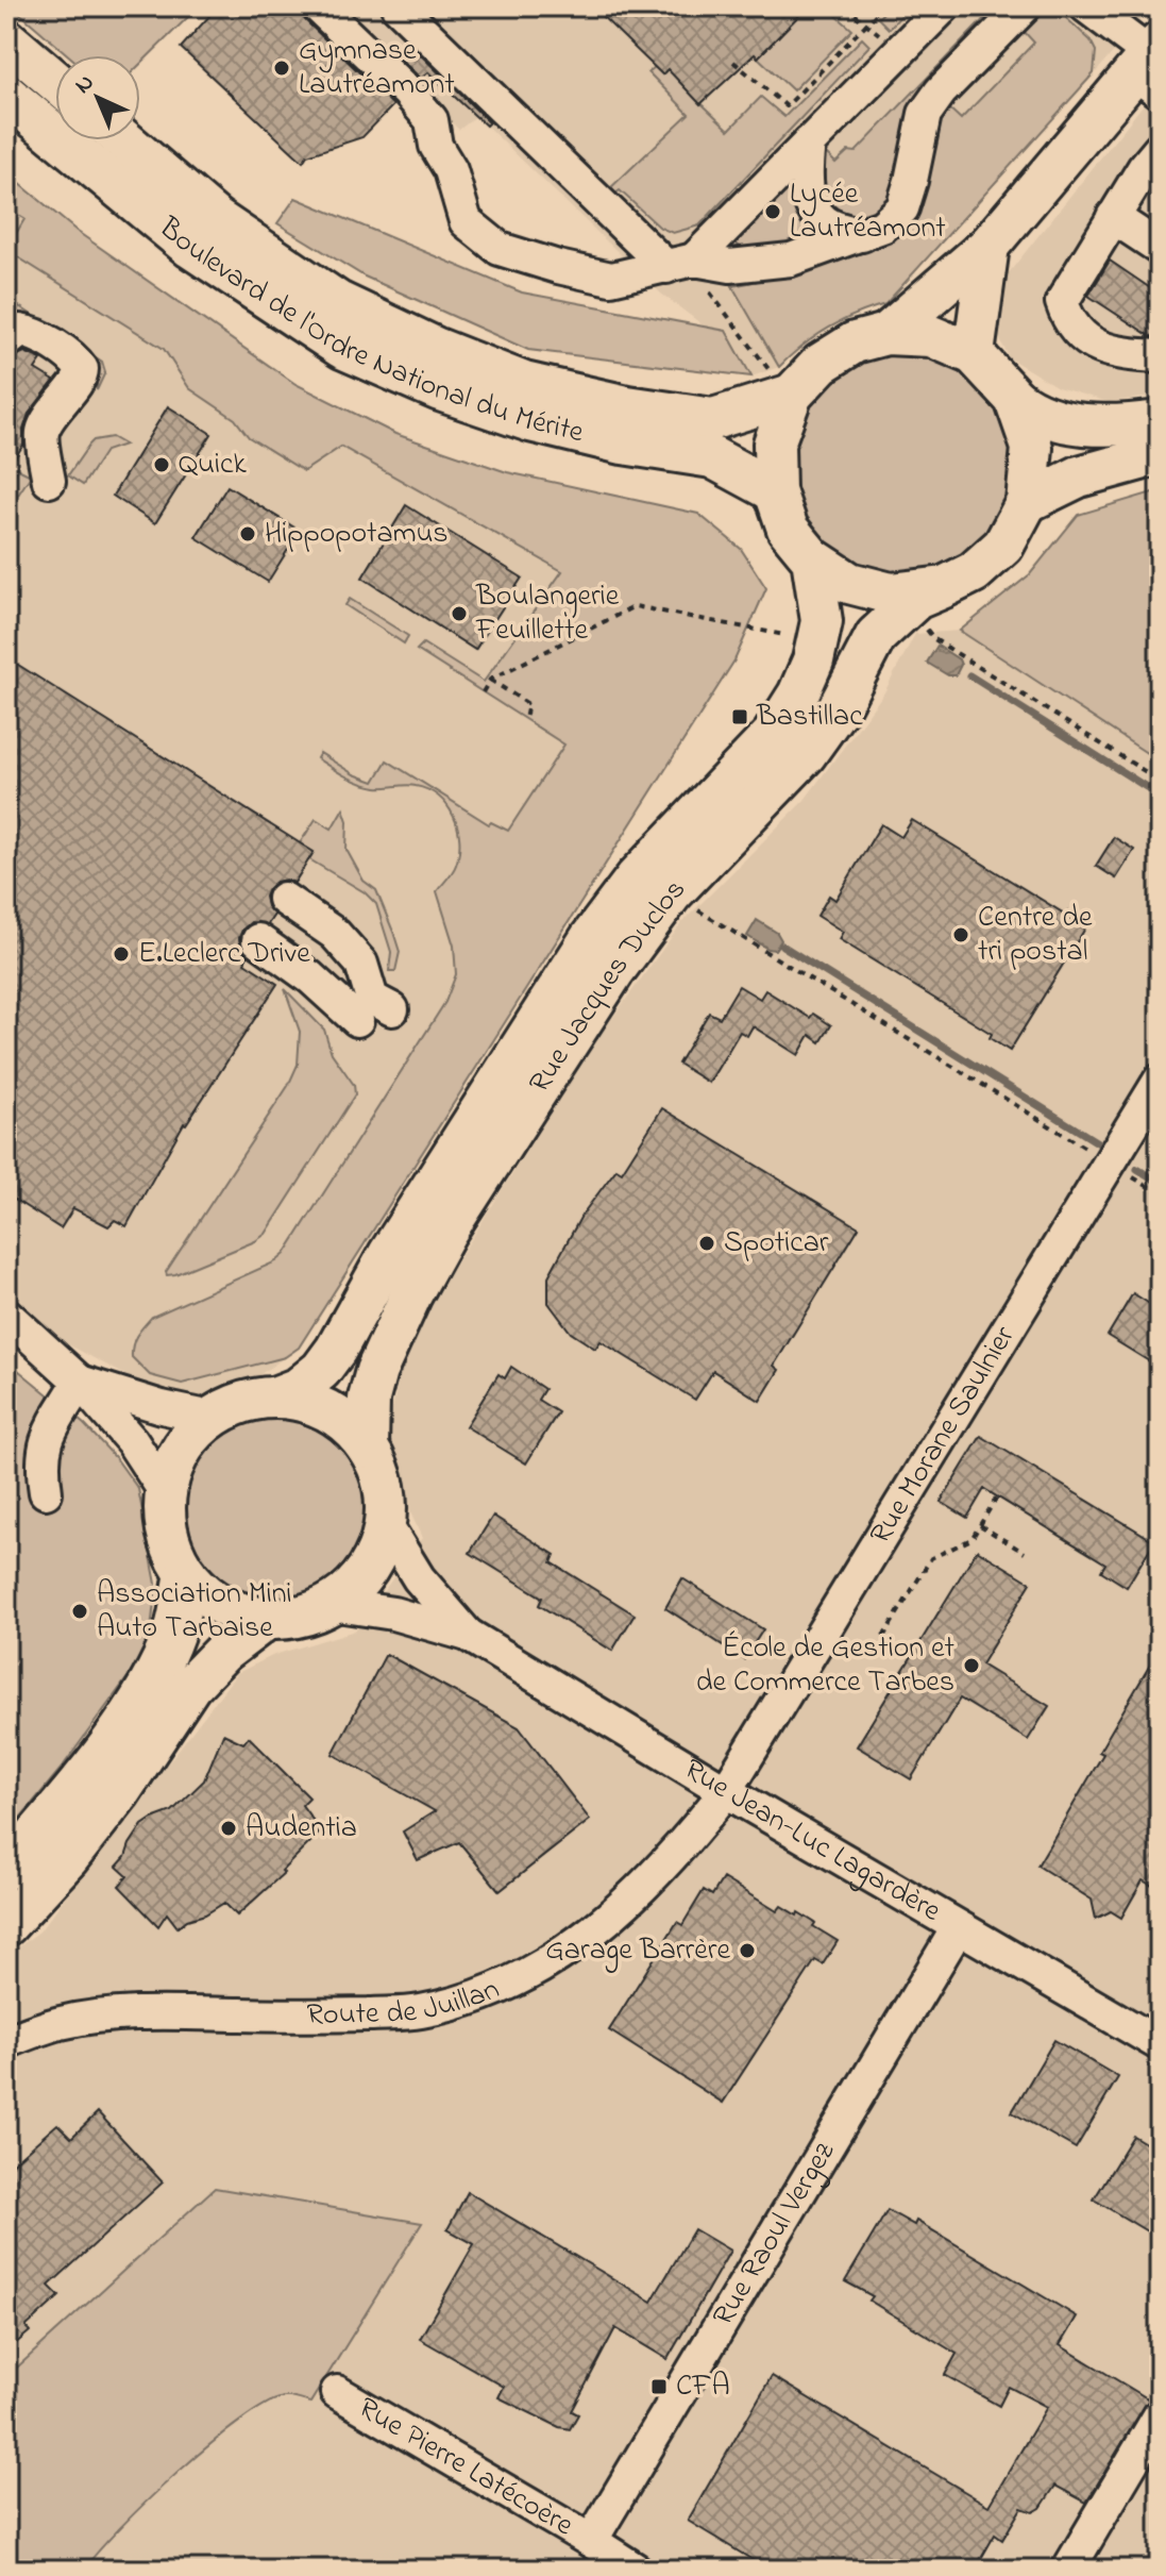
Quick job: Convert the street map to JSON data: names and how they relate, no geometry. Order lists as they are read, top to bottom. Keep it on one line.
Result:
{"streets":{"main road":["Boulevard de l'Ordre National du Mérite","Rue Jacques Duclos"],"street":["Rue Morane Saulnier","Rue Jean-Luc Lagardère","Route de Juillan","Rue Raoul Vergez","Rue Pierre Latécoère"]},"crossings":[["Boulevard de l'Ordre National du Mérite","Rue Jacques Duclos"],["Rue Jacques Duclos","Rue Jean-Luc Lagardère"],["Rue Morane Saulnier","Rue Jean-Luc Lagardère"],["Rue Morane Saulnier","Route de Juillan"],["Rue Jean-Luc Lagardère","Route de Juillan"],["Rue Jean-Luc Lagardère","Rue Raoul Vergez"],["Rue Raoul Vergez","Rue Pierre Latécoère"]],"places":{"other":["Gymnase Lautréamont","Lycée Lautréamont","Quick","Hippopotamus","Boulangerie Feuillette","Centre de tri postal","E.Leclerc Drive","Spoticar","Association Mini Auto Tarbaise","École de Gestion et de Commerce Tarbes","Audentia","Garage Barrère"],"transit":["Bastillac","CFA"]},"north":"top left"}
